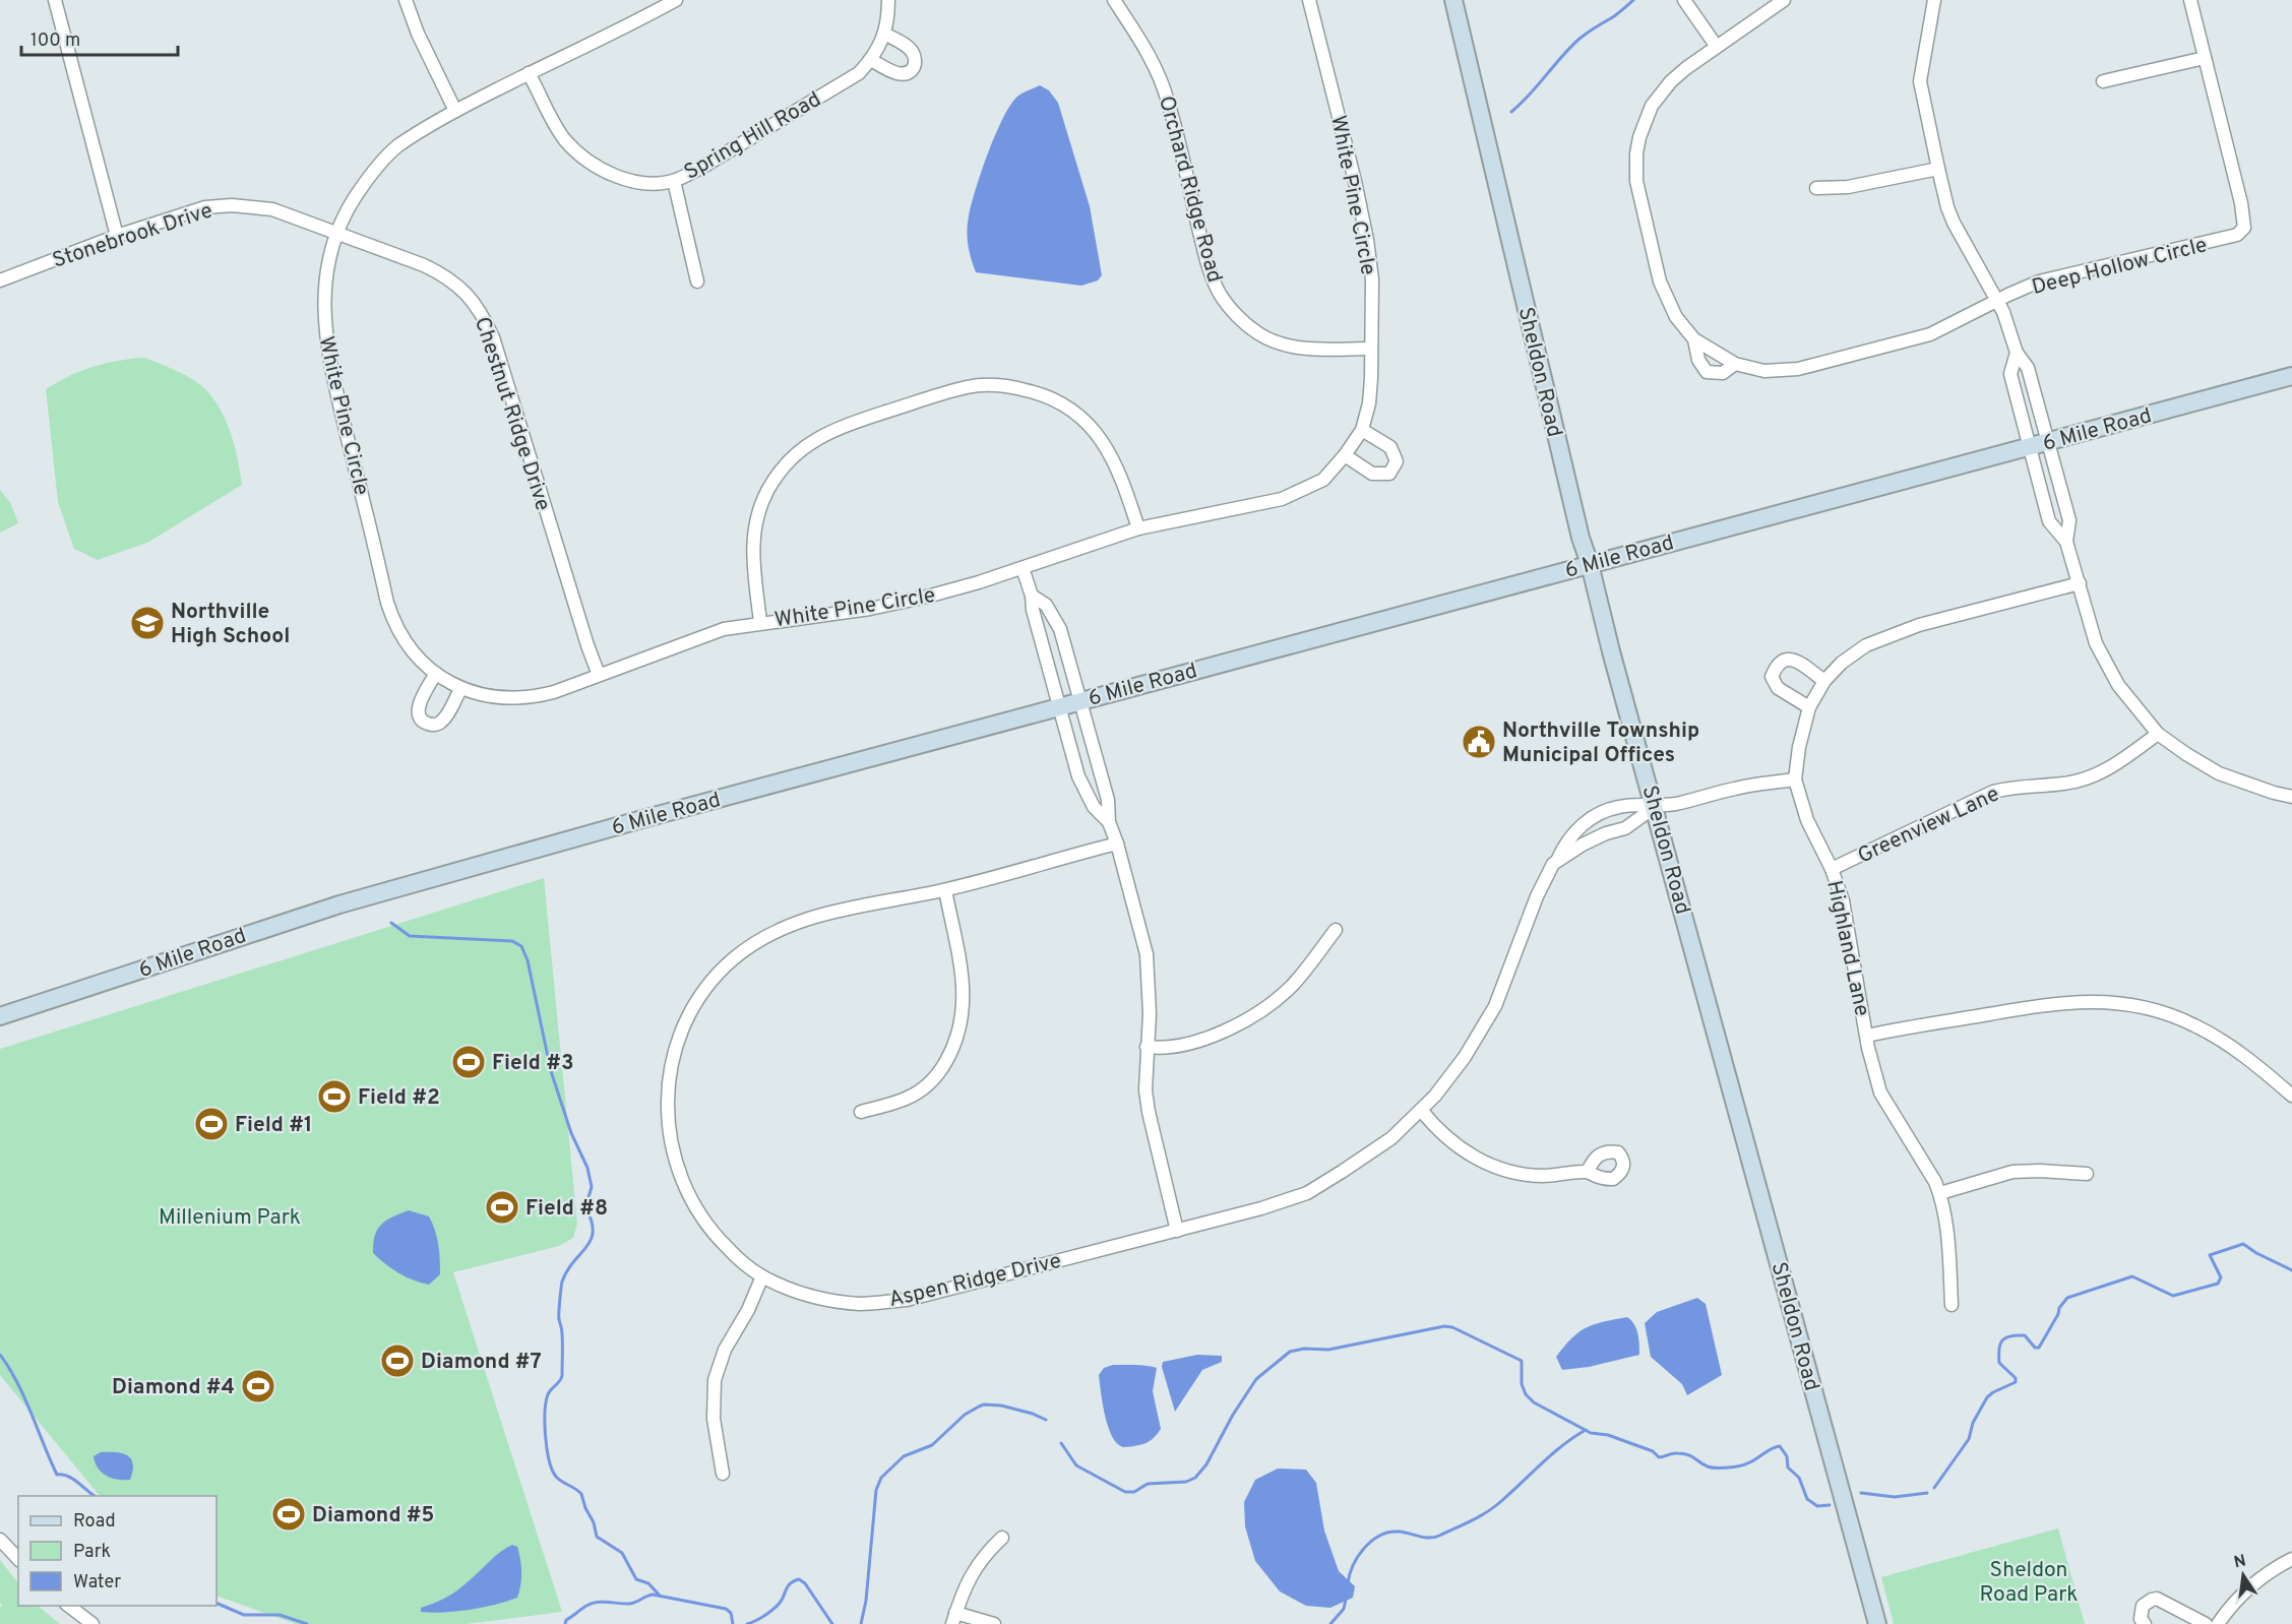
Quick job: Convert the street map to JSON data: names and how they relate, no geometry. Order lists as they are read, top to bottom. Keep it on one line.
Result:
{"streets":{"street":["Spring Hill Road","Orchard Ridge Road","White Pine Circle","Stonebrook Drive","Deep Hollow Circle","Sheldon Road","Chestnut Ridge Drive","6 Mile Road","Greenview Lane","Highland Lane","Aspen Ridge Drive"]},"crossings":[["Spring Hill Road","White Pine Circle"],["Orchard Ridge Road","White Pine Circle"],["White Pine Circle","Stonebrook Drive"],["White Pine Circle","Chestnut Ridge Drive"],["Stonebrook Drive","Chestnut Ridge Drive"],["Sheldon Road","6 Mile Road"],["Sheldon Road","Aspen Ridge Drive"],["Greenview Lane","Highland Lane"]],"parks":["Millenium Park","Sheldon Road Park"],"places":{"school or university":["Northville High School"],"public building":["Northville Township Municipal Offices"],"sports":["Field #3","Field #2","Field #1","Field #8","Diamond #7","Diamond #4","Diamond #5"]},"legend":["Road","Park","Water"],"scale_bar":"100 m","north":"top"}
